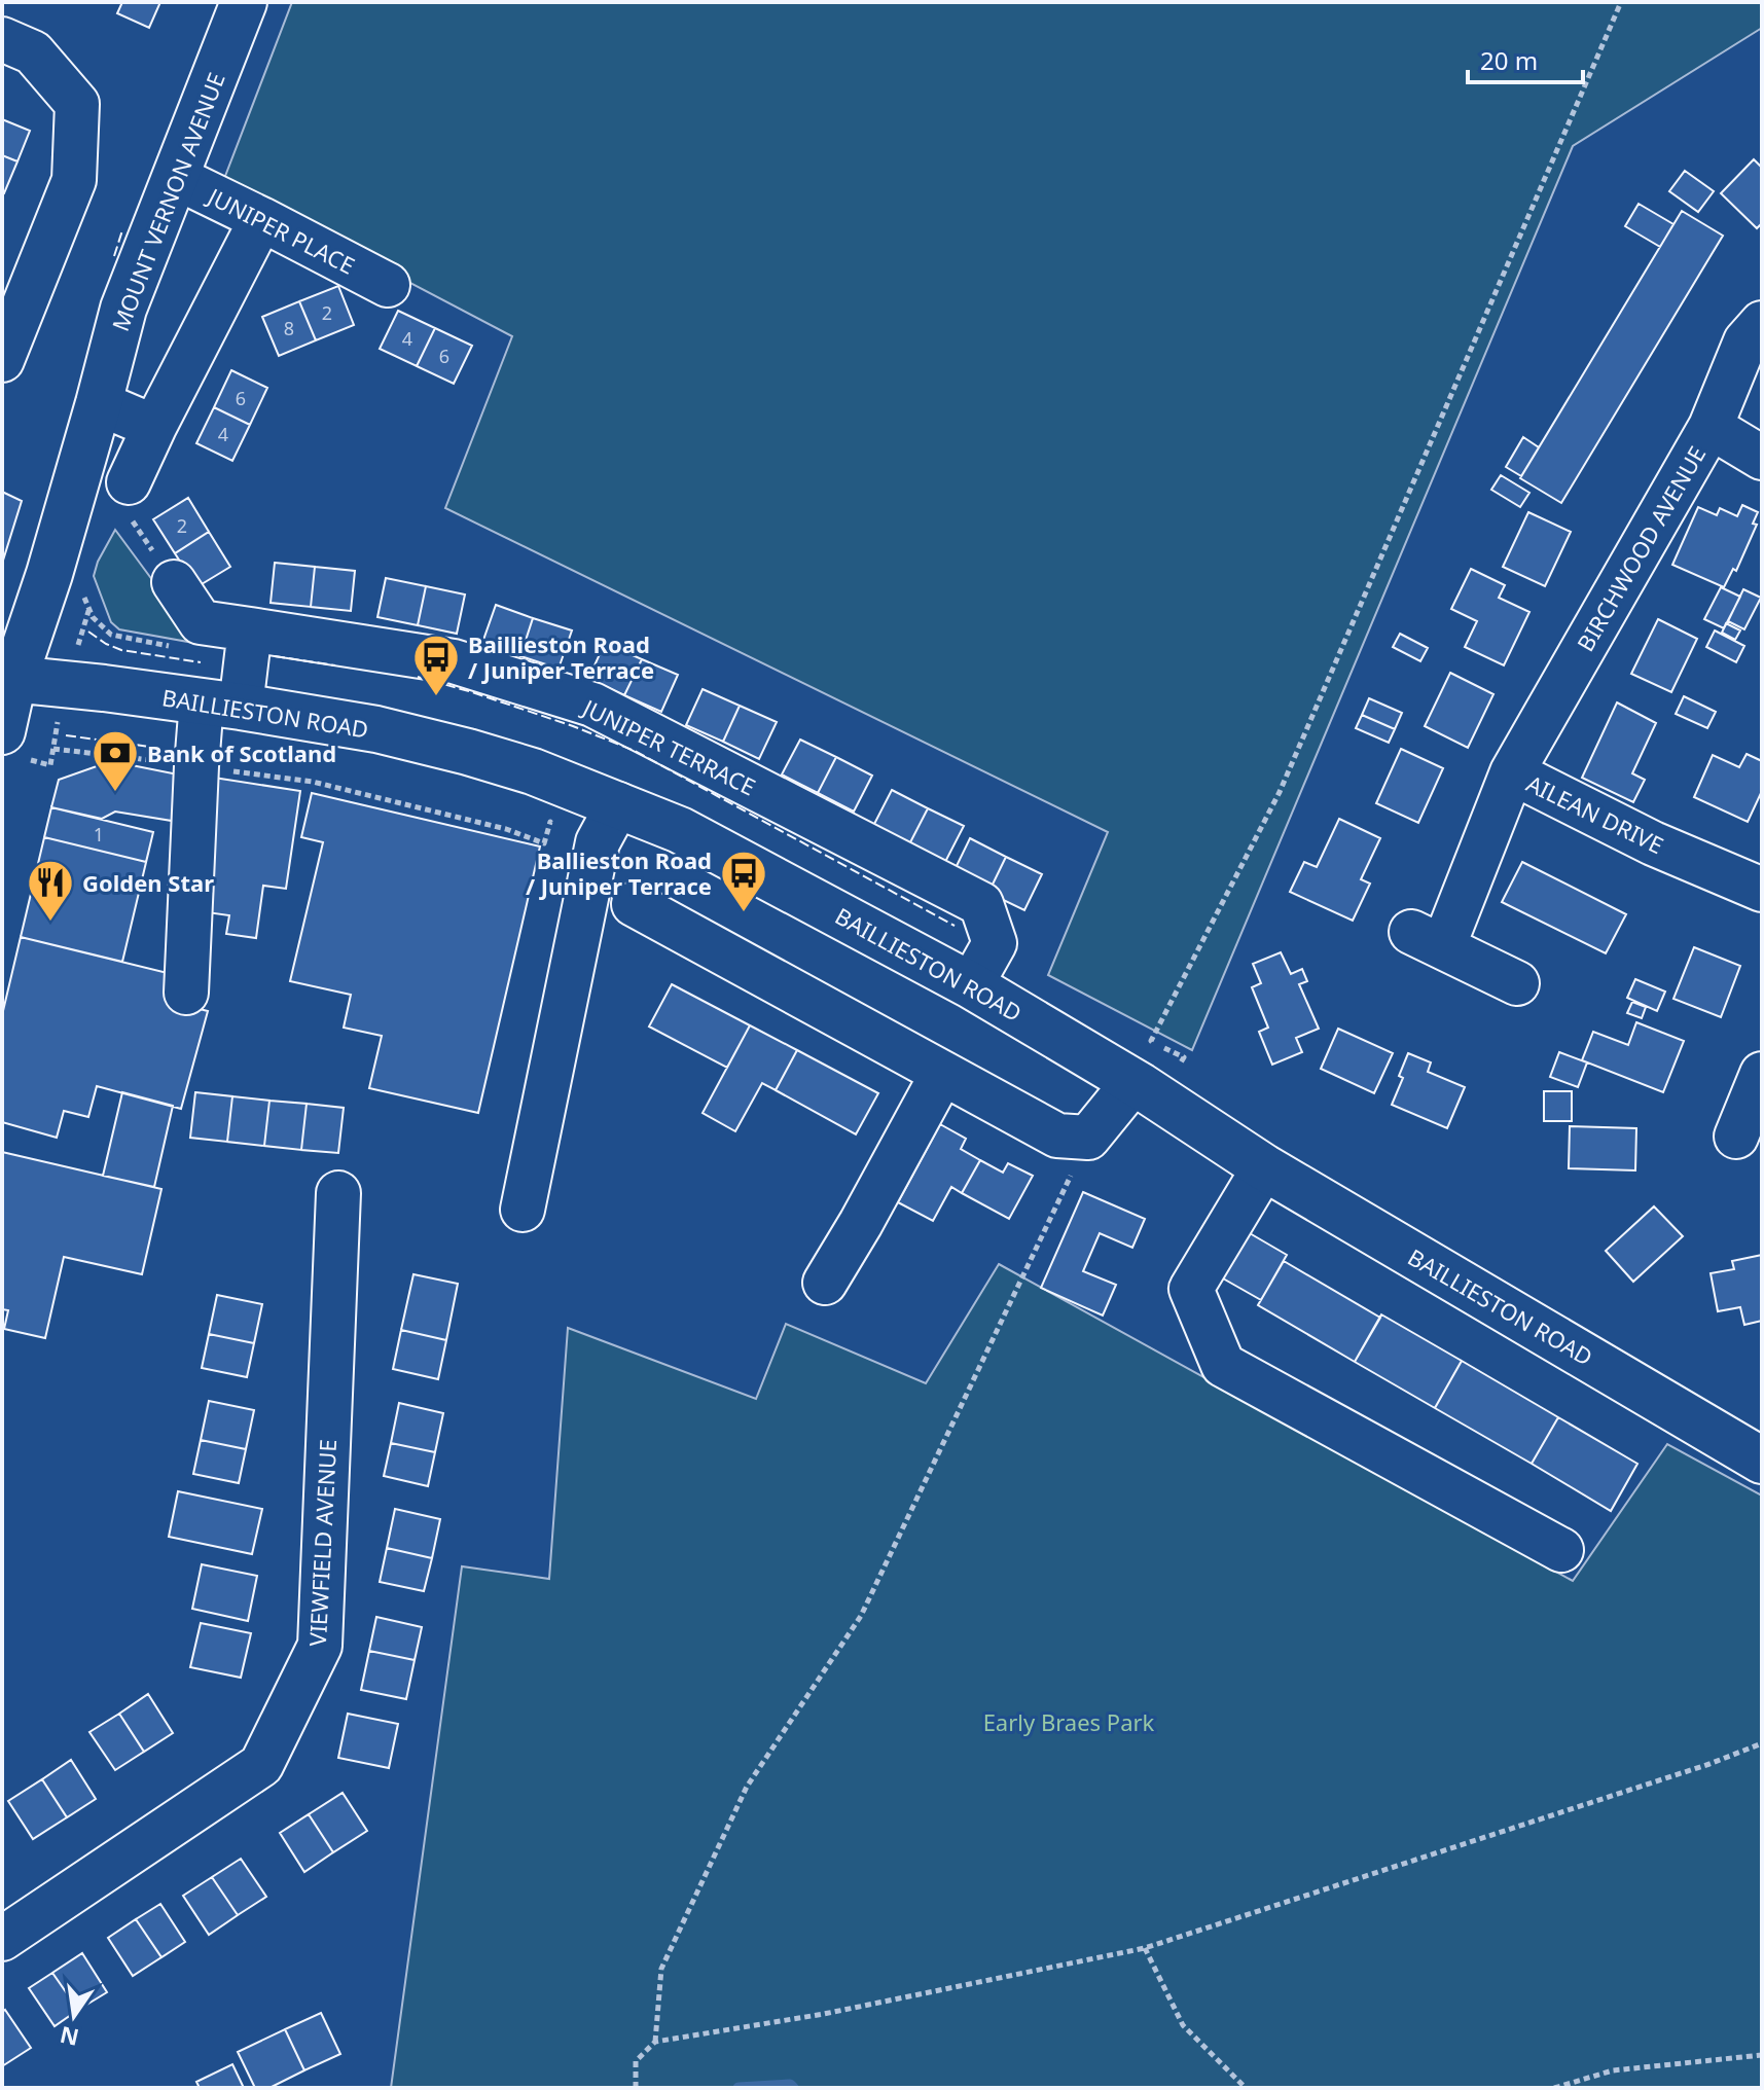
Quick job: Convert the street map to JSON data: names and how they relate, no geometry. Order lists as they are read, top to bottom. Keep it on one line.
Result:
{"streets":{"main road":["MOUNT VERNON AVENUE","BAILLIESTON ROAD"],"street":["JUNIPER PLACE","BIRCHWOOD AVENUE","JUNIPER TERRACE","AILEAN DRIVE","VIEWFIELD AVENUE"]},"crossings":[["MOUNT VERNON AVENUE","JUNIPER PLACE"],["MOUNT VERNON AVENUE","BAILLIESTON ROAD"],["BIRCHWOOD AVENUE","AILEAN DRIVE"],["BAILLIESTON ROAD","JUNIPER TERRACE"]],"parks":["Early Braes Park"],"places":{"bus stop":["Baillieston Road / Juniper Terrace","Ballieston Road / Juniper Terrace"],"bank":["Bank of Scotland"],"restaurant":["Golden Star"]},"house_numbers":["2","8","4","6","6","4","2","1"],"scale_bar":"20 m","north":"bottom"}
